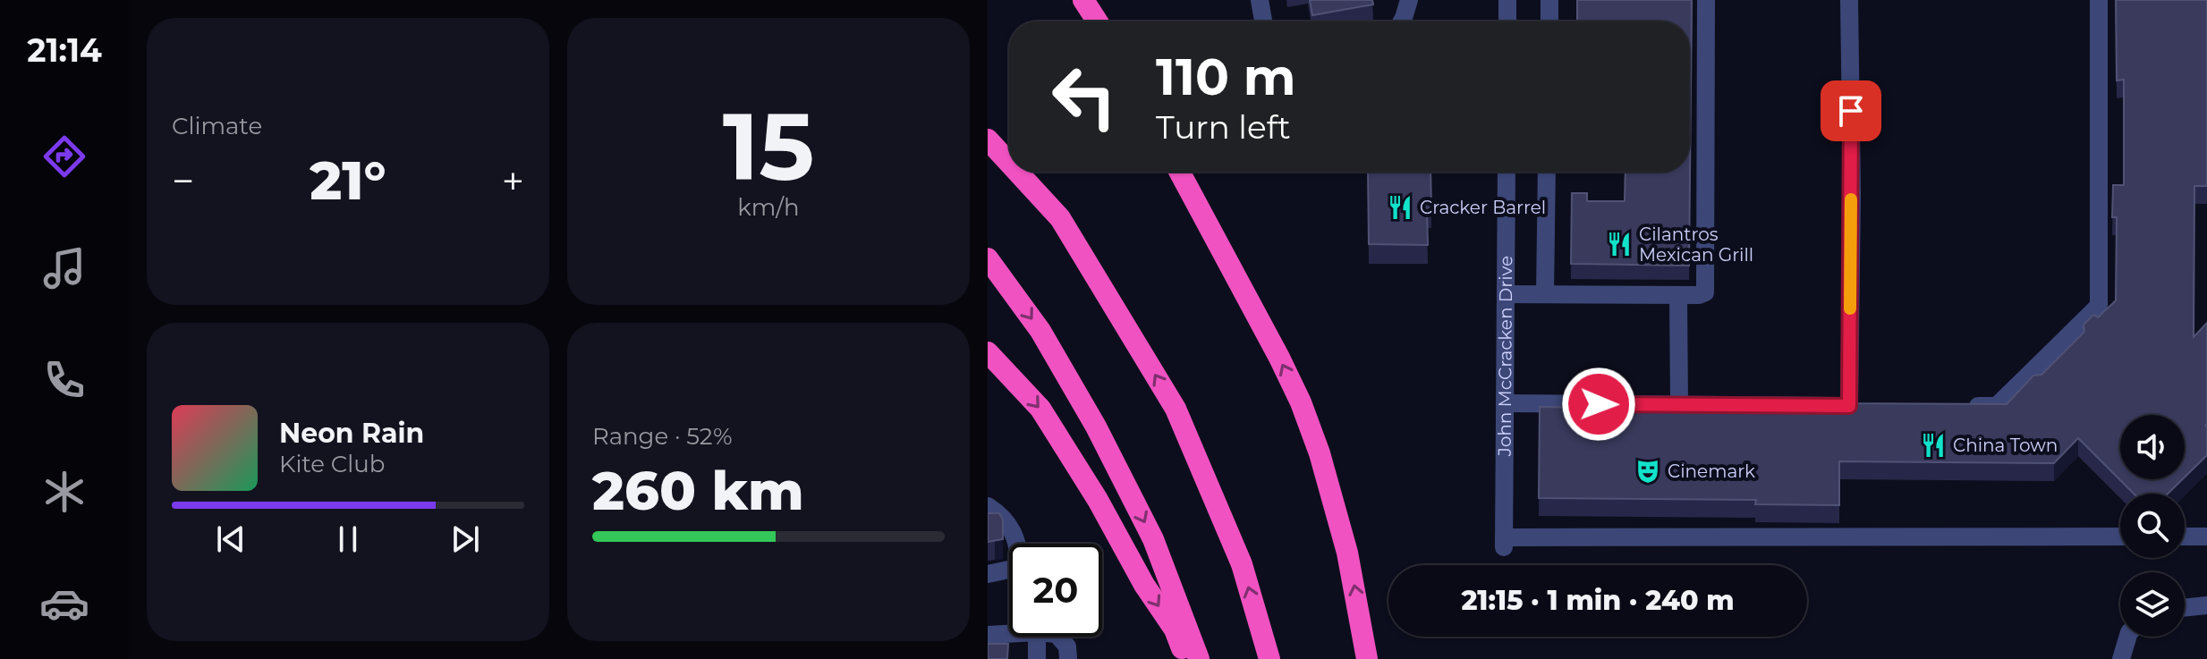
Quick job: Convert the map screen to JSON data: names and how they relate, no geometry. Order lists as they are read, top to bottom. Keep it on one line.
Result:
{"streets":{"street":["John McCracken Drive"]},"places":{"restaurant":["Cracker Barrel","Cilantros Mexican Grill","China Town"],"theatre":["Cinemark"]},"page":{"tabs":"21:14","tile":["Climate",["15","km/h"],["Range · 52%","260 km"]],"turn":["110 m","Turn left"],"heat":["−","21°","+"],"song":["Neon Rain","Kite Club"],"limit":"20","trip":"21:15 · 1 min · 240 m"}}
